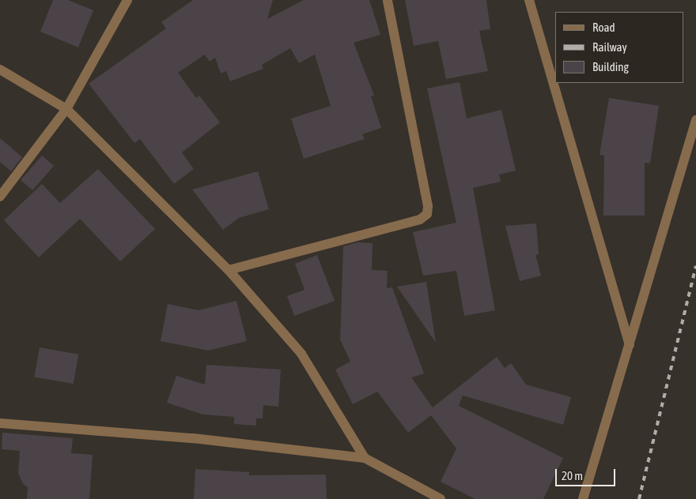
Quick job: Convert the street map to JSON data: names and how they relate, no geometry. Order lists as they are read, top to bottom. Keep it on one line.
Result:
{"legend":["Road","Railway","Building"],"scale_bar":"20 m"}
